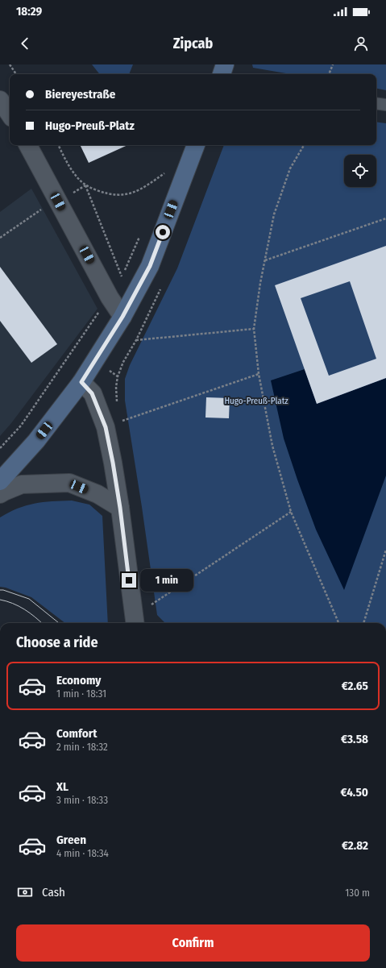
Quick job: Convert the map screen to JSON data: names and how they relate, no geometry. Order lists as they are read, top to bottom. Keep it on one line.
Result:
{"parks":["Hugo-Preuß-Platz"],"page":{"status":"18:29","header":"Zipcab","banner":["Biereyestraße","Hugo-Preuß-Platz"],"bubble":"1 min","heading":"Choose a ride","list":[{"name":"Economy","note":"1 min · 18:31","value":"€2.65"},{"name":"Comfort","note":"2 min · 18:32","value":"€3.58"},{"name":"XL","note":"3 min · 18:33","value":"€4.50"},{"name":"Green","note":"4 min · 18:34","value":"€2.82"}],"pay":["Cash","130 m"],"buttons":"Confirm"}}
